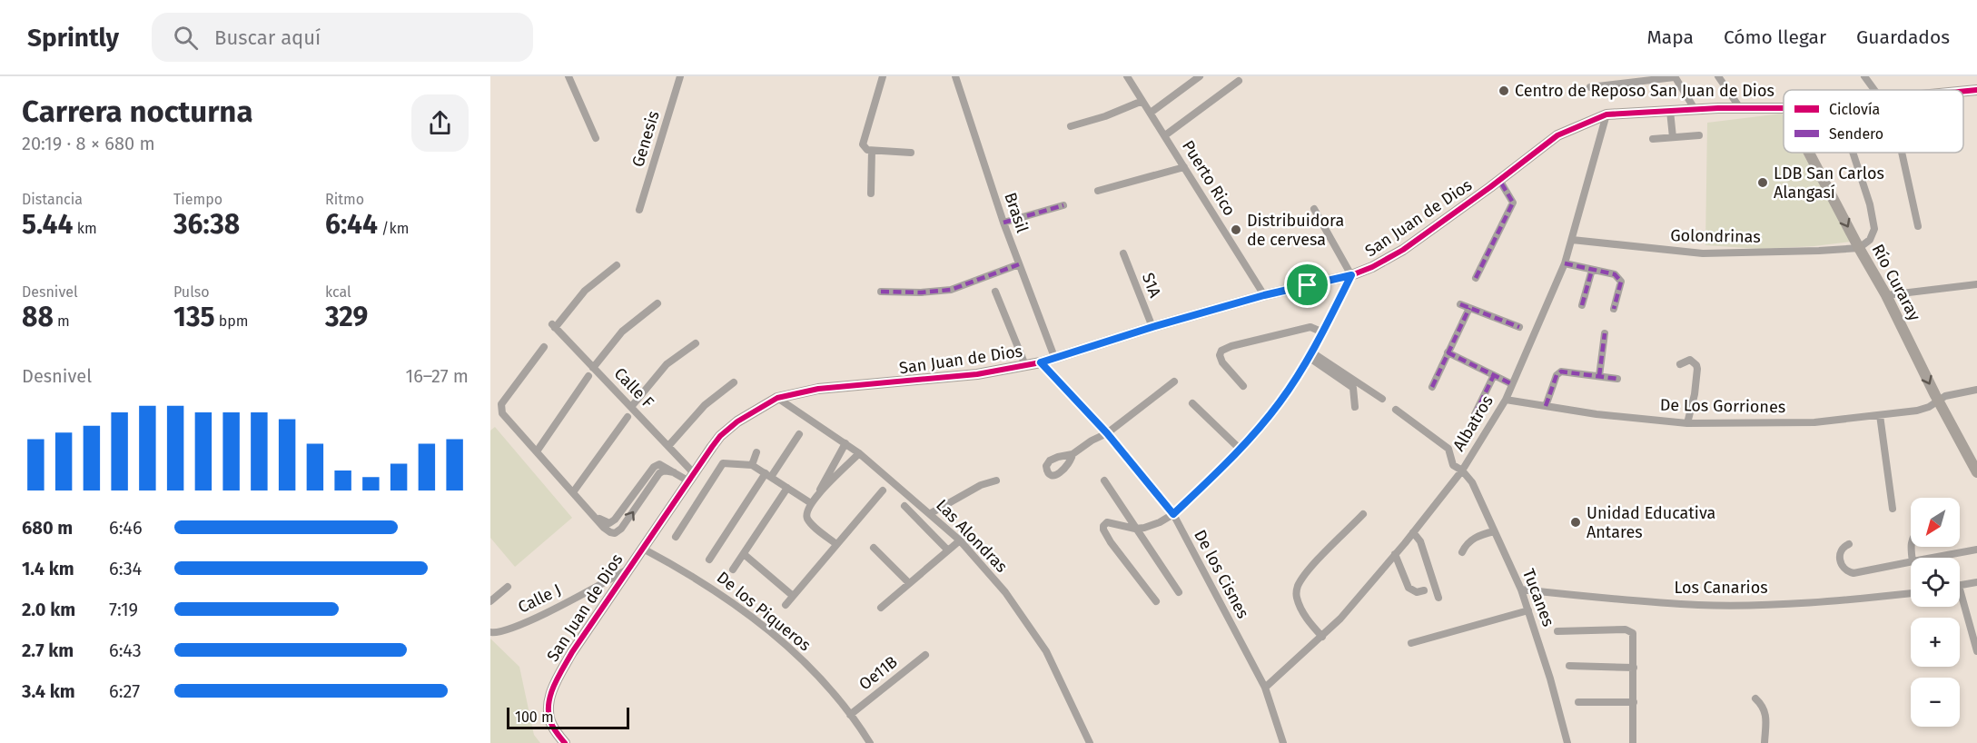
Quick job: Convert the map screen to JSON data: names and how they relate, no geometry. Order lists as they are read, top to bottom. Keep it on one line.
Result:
{"streets":{"street":["Genesis","Puerto Rico","Brasil","San Juan de Dios","Golondrinas","Río Curaray","S1A","Calle F","De Los Gorriones","Albatros","Las Alondras","De los Cisnes","Los Canarios","Tucanes","Calle J","De los Piqueros","Oe11B"]},"crossings":[["Puerto Rico","San Juan de Dios"],["Brasil","San Juan de Dios"],["San Juan de Dios","S1A"],["San Juan de Dios","Calle F"],["San Juan de Dios","Albatros"],["San Juan de Dios","Las Alondras"],["San Juan de Dios","De los Cisnes"],["San Juan de Dios","Calle J"],["San Juan de Dios","De los Piqueros"],["Golondrinas","Río Curaray"],["Golondrinas","Albatros"],["Río Curaray","De Los Gorriones"],["De Los Gorriones","Albatros"],["Albatros","De los Cisnes"],["Albatros","Tucanes"],["Los Canarios","Tucanes"],["De los Piqueros","Oe11B"]],"places":["Centro de Reposo San Juan de Dios","LDB San Carlos Alangasí","Distribuidora de cervesa","Unidad Educativa Antares"],"legend":["Ciclovía","Sendero"],"scale_bar":"100 m","north":"bottom left","page":{"header":"Sprintly","search":"Buscar aquí","nav":["Mapa","Cómo llegar","Guardados"],"heading":["Carrera nocturna","20:19 · 8 × 680 m"],"stats":[["Distancia","5.44 km"],["Tiempo","36:38"],["Ritmo","6:44 /km"],["Desnivel","88 m"],["Pulso","135 bpm"],["kcal","329"]],"chart":["Desnivel","16–27 m"],"map_buttons":["+","−"],"list":[{"name":"680 m","note":"6:46"},{"name":"1.4 km","note":"6:34"},{"name":"2.0 km","note":"7:19"},{"name":"2.7 km","note":"6:43"},{"name":"3.4 km","note":"6:27"}],"scale":"100 m"}}
